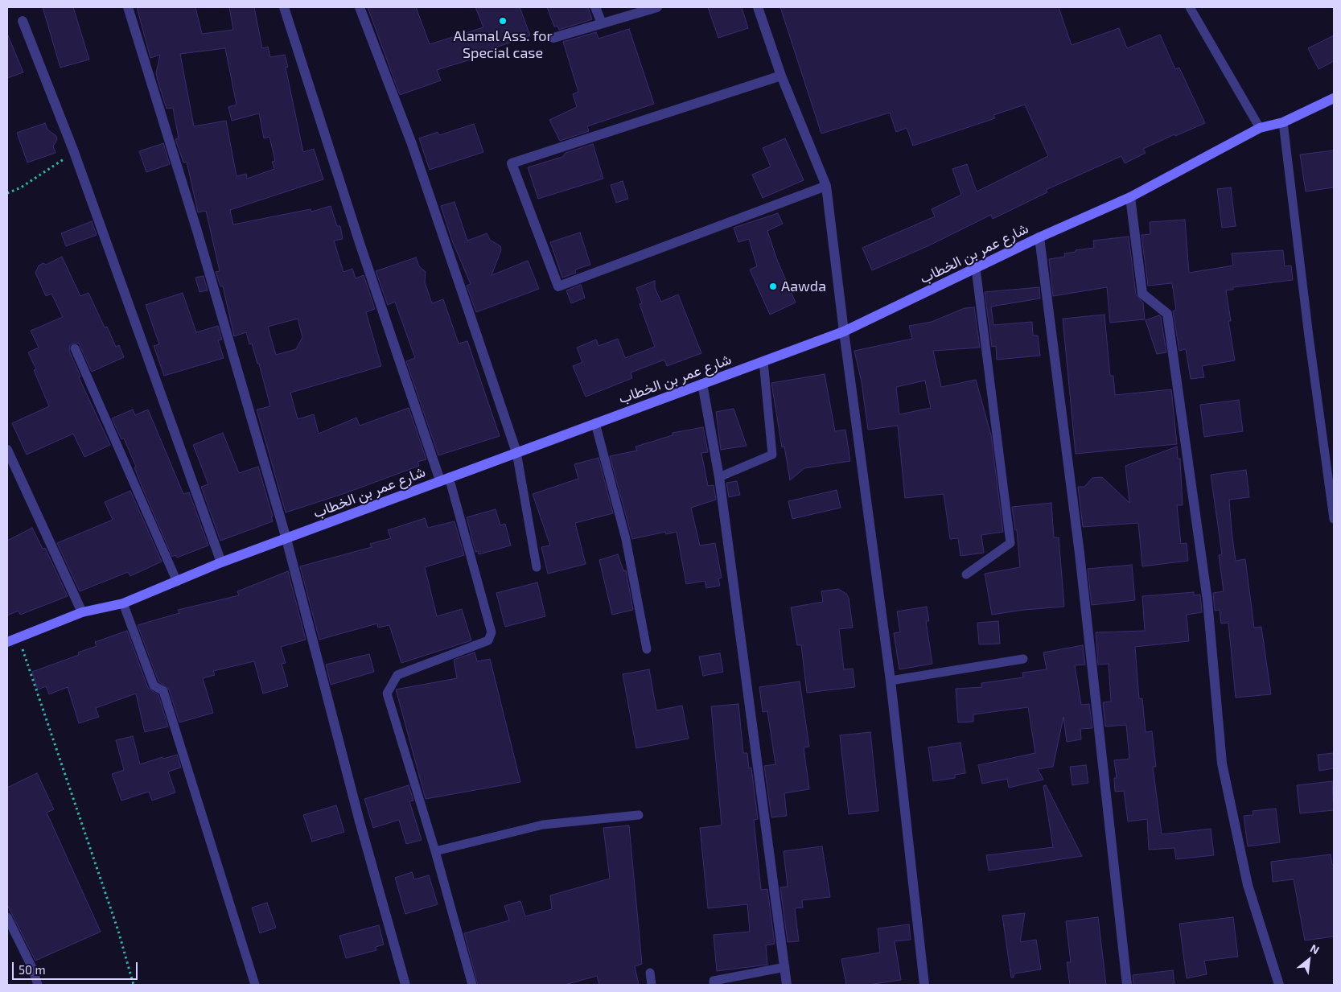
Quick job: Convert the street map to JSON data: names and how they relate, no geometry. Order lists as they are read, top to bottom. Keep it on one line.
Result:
{"streets":{"main road":["شارع عمر بن الخطاب"]},"places":["Alamal Ass. for Special case","Aawda"],"scale_bar":"50 m","north":"top right"}
